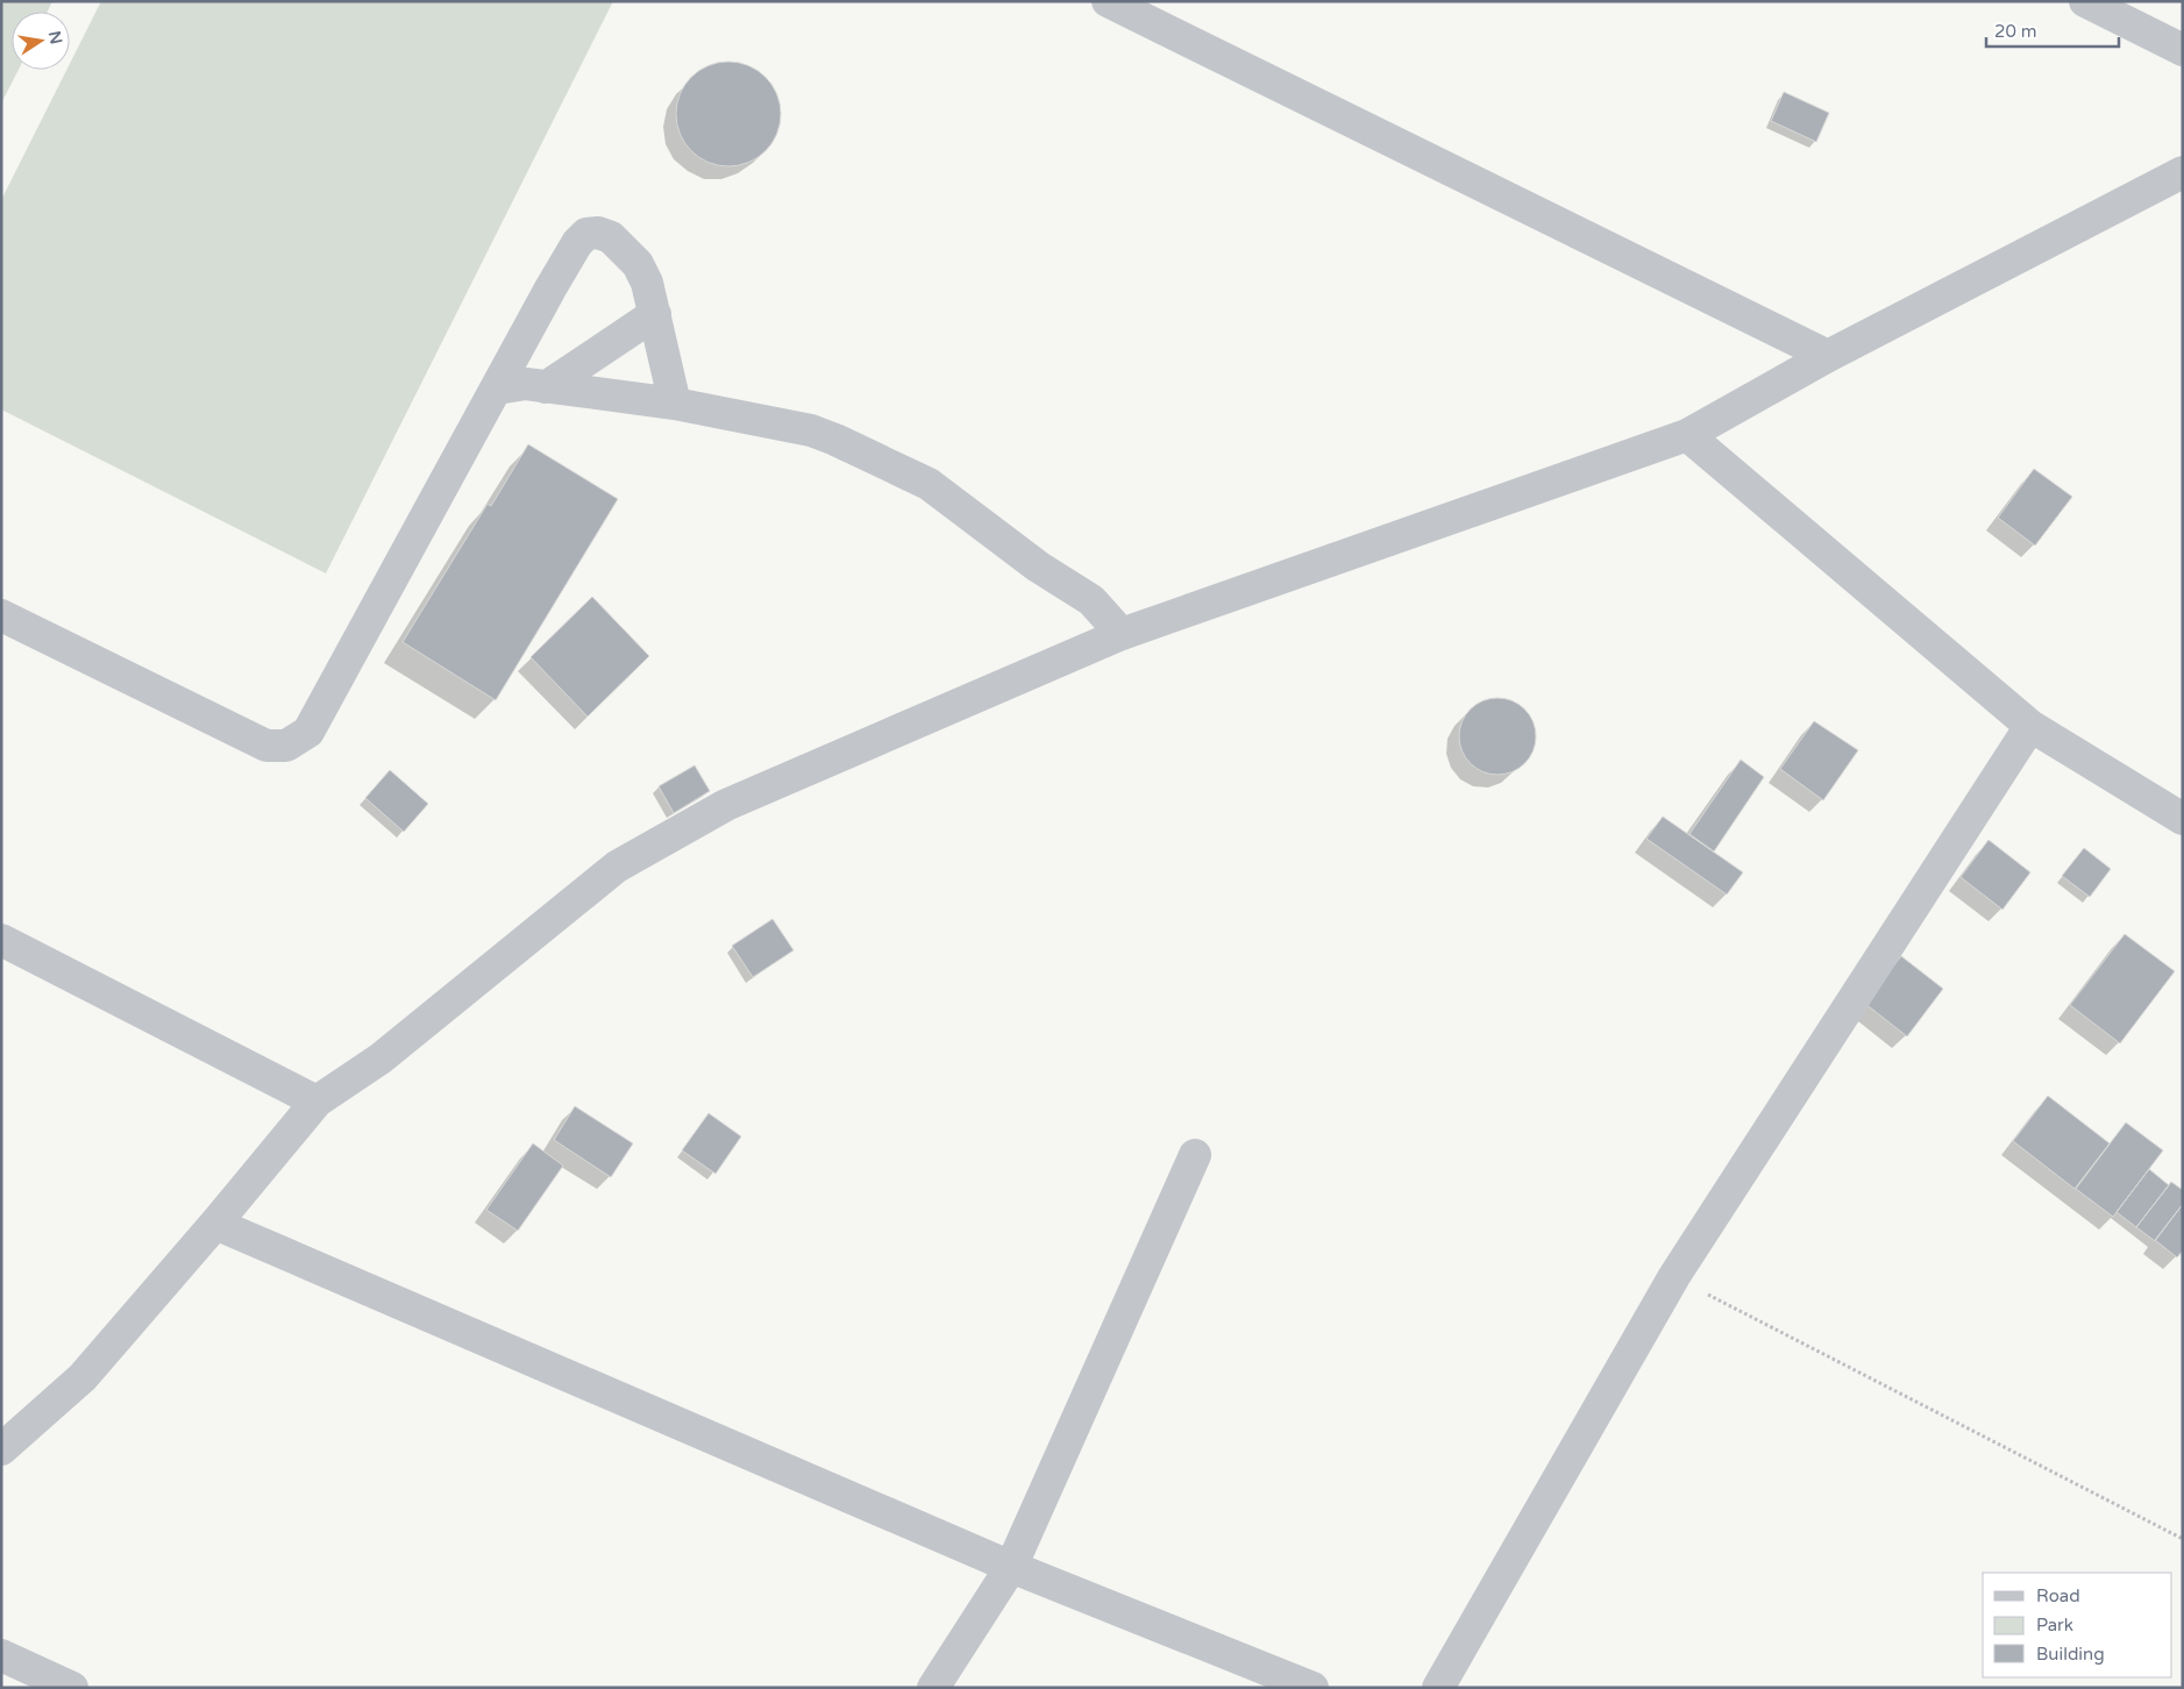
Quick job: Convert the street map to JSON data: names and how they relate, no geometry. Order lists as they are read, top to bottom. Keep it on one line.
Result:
{"legend":["Road","Park","Building"],"scale_bar":"20 m","north":"right"}
